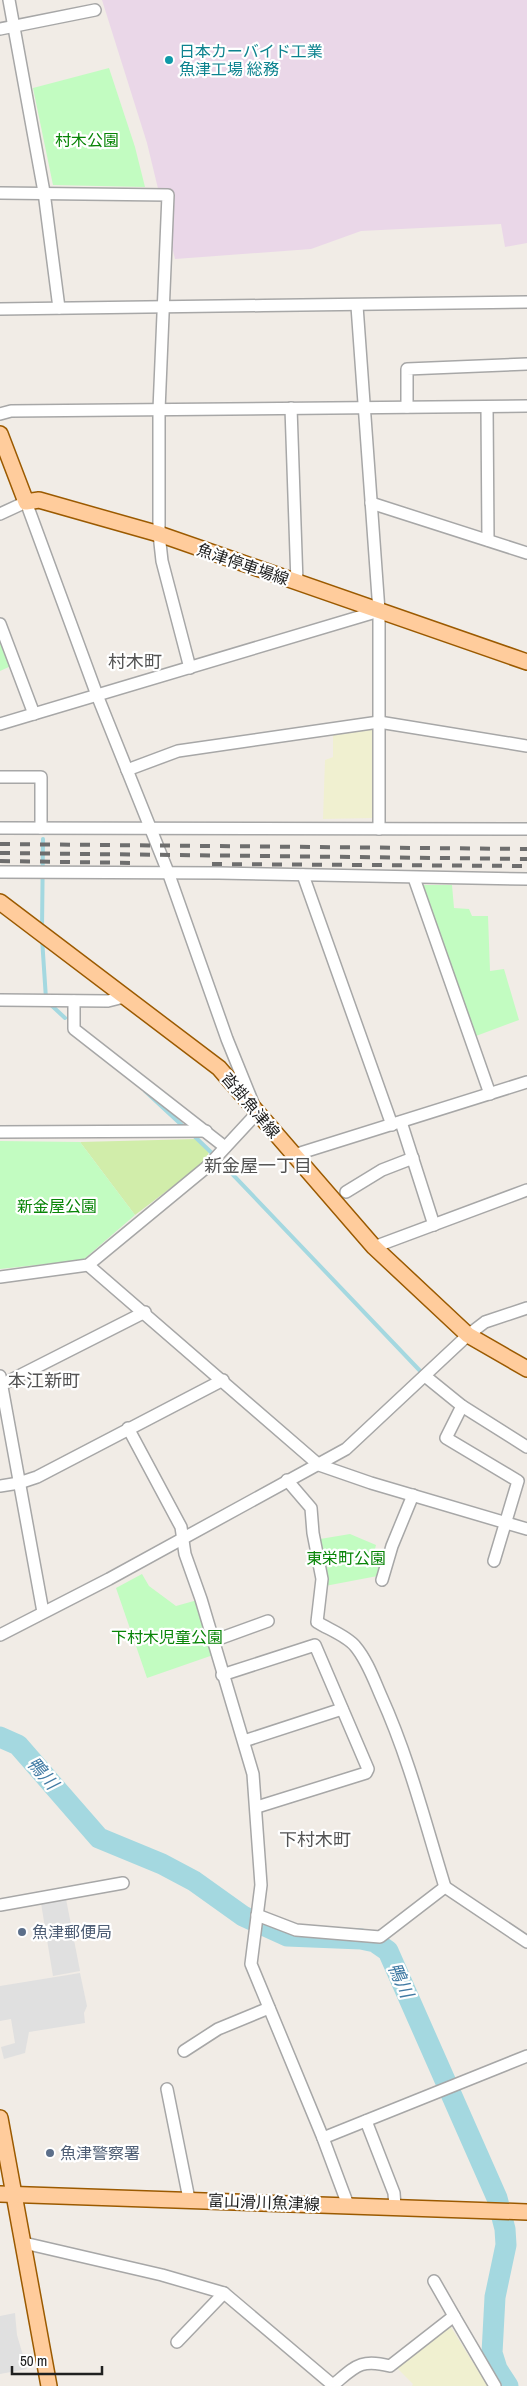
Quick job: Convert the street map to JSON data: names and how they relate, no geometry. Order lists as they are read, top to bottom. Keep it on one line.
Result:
{"streets":{"main road":["魚津停車場線","沓掛魚津線","富山滑川魚津線"]},"districts":["村木町","新金屋一丁目","本江新町","下村木町"],"water":["鴨川"],"parks":["村木公園","新金屋公園","東栄町公園","下村木児童公園"],"places":["日本カーバイド工業 魚津工場 総務","魚津郵便局","魚津警察署"],"scale_bar":"50 m"}
